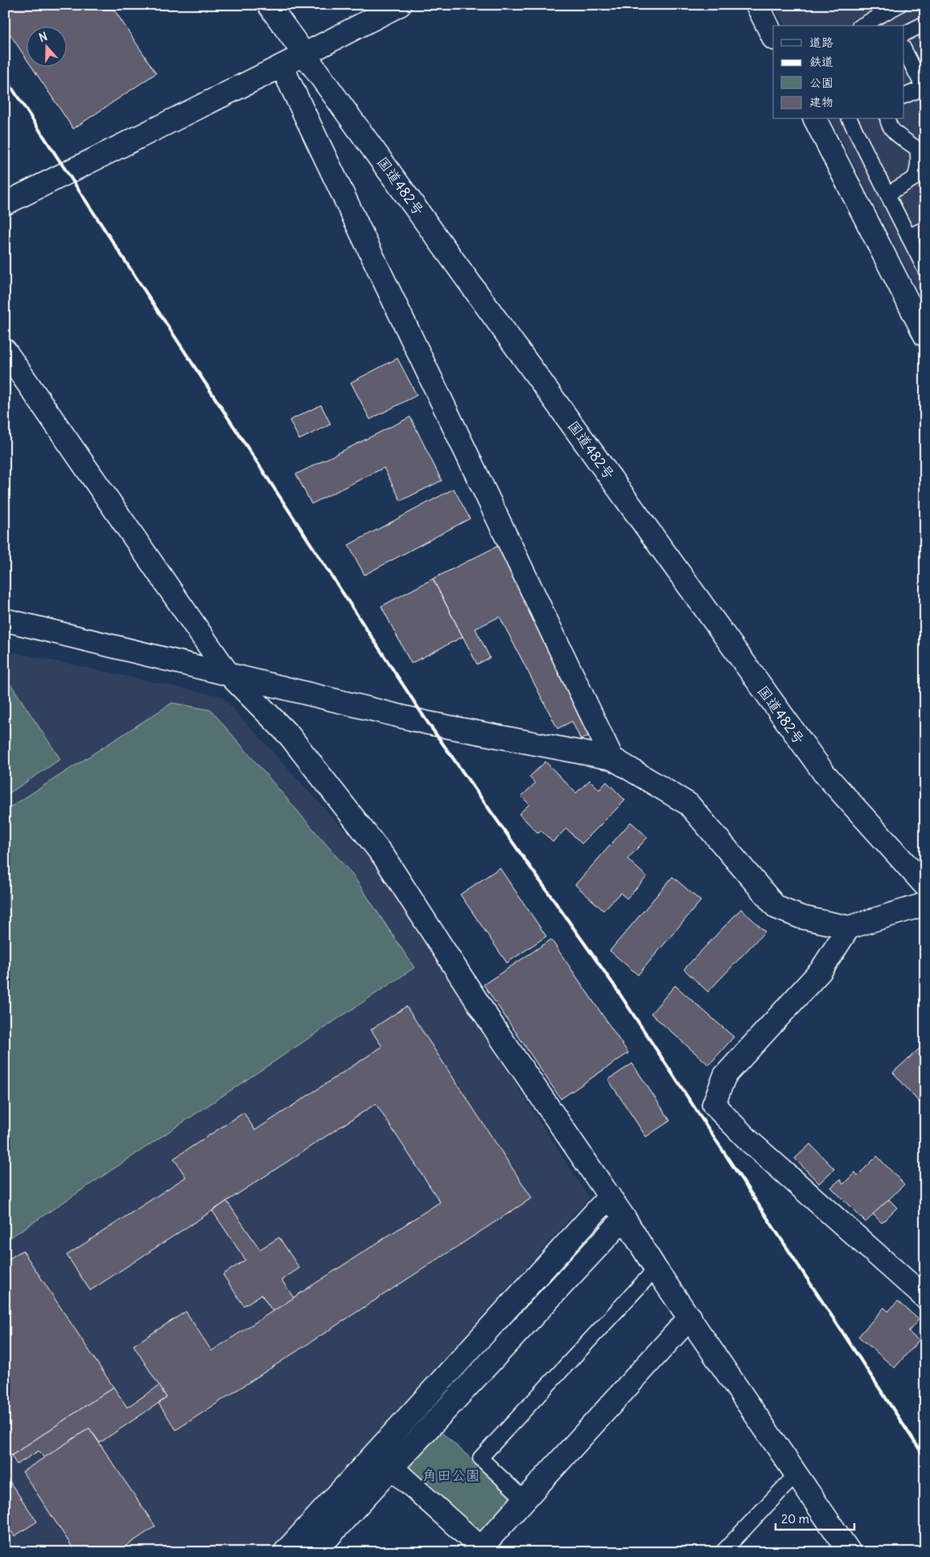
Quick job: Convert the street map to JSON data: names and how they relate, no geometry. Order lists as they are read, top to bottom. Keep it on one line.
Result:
{"streets":{"main road":["国道482号"]},"parks":["角田公園"],"legend":["道路","鉄道","公園","建物"],"scale_bar":"20 m","north":"top"}
